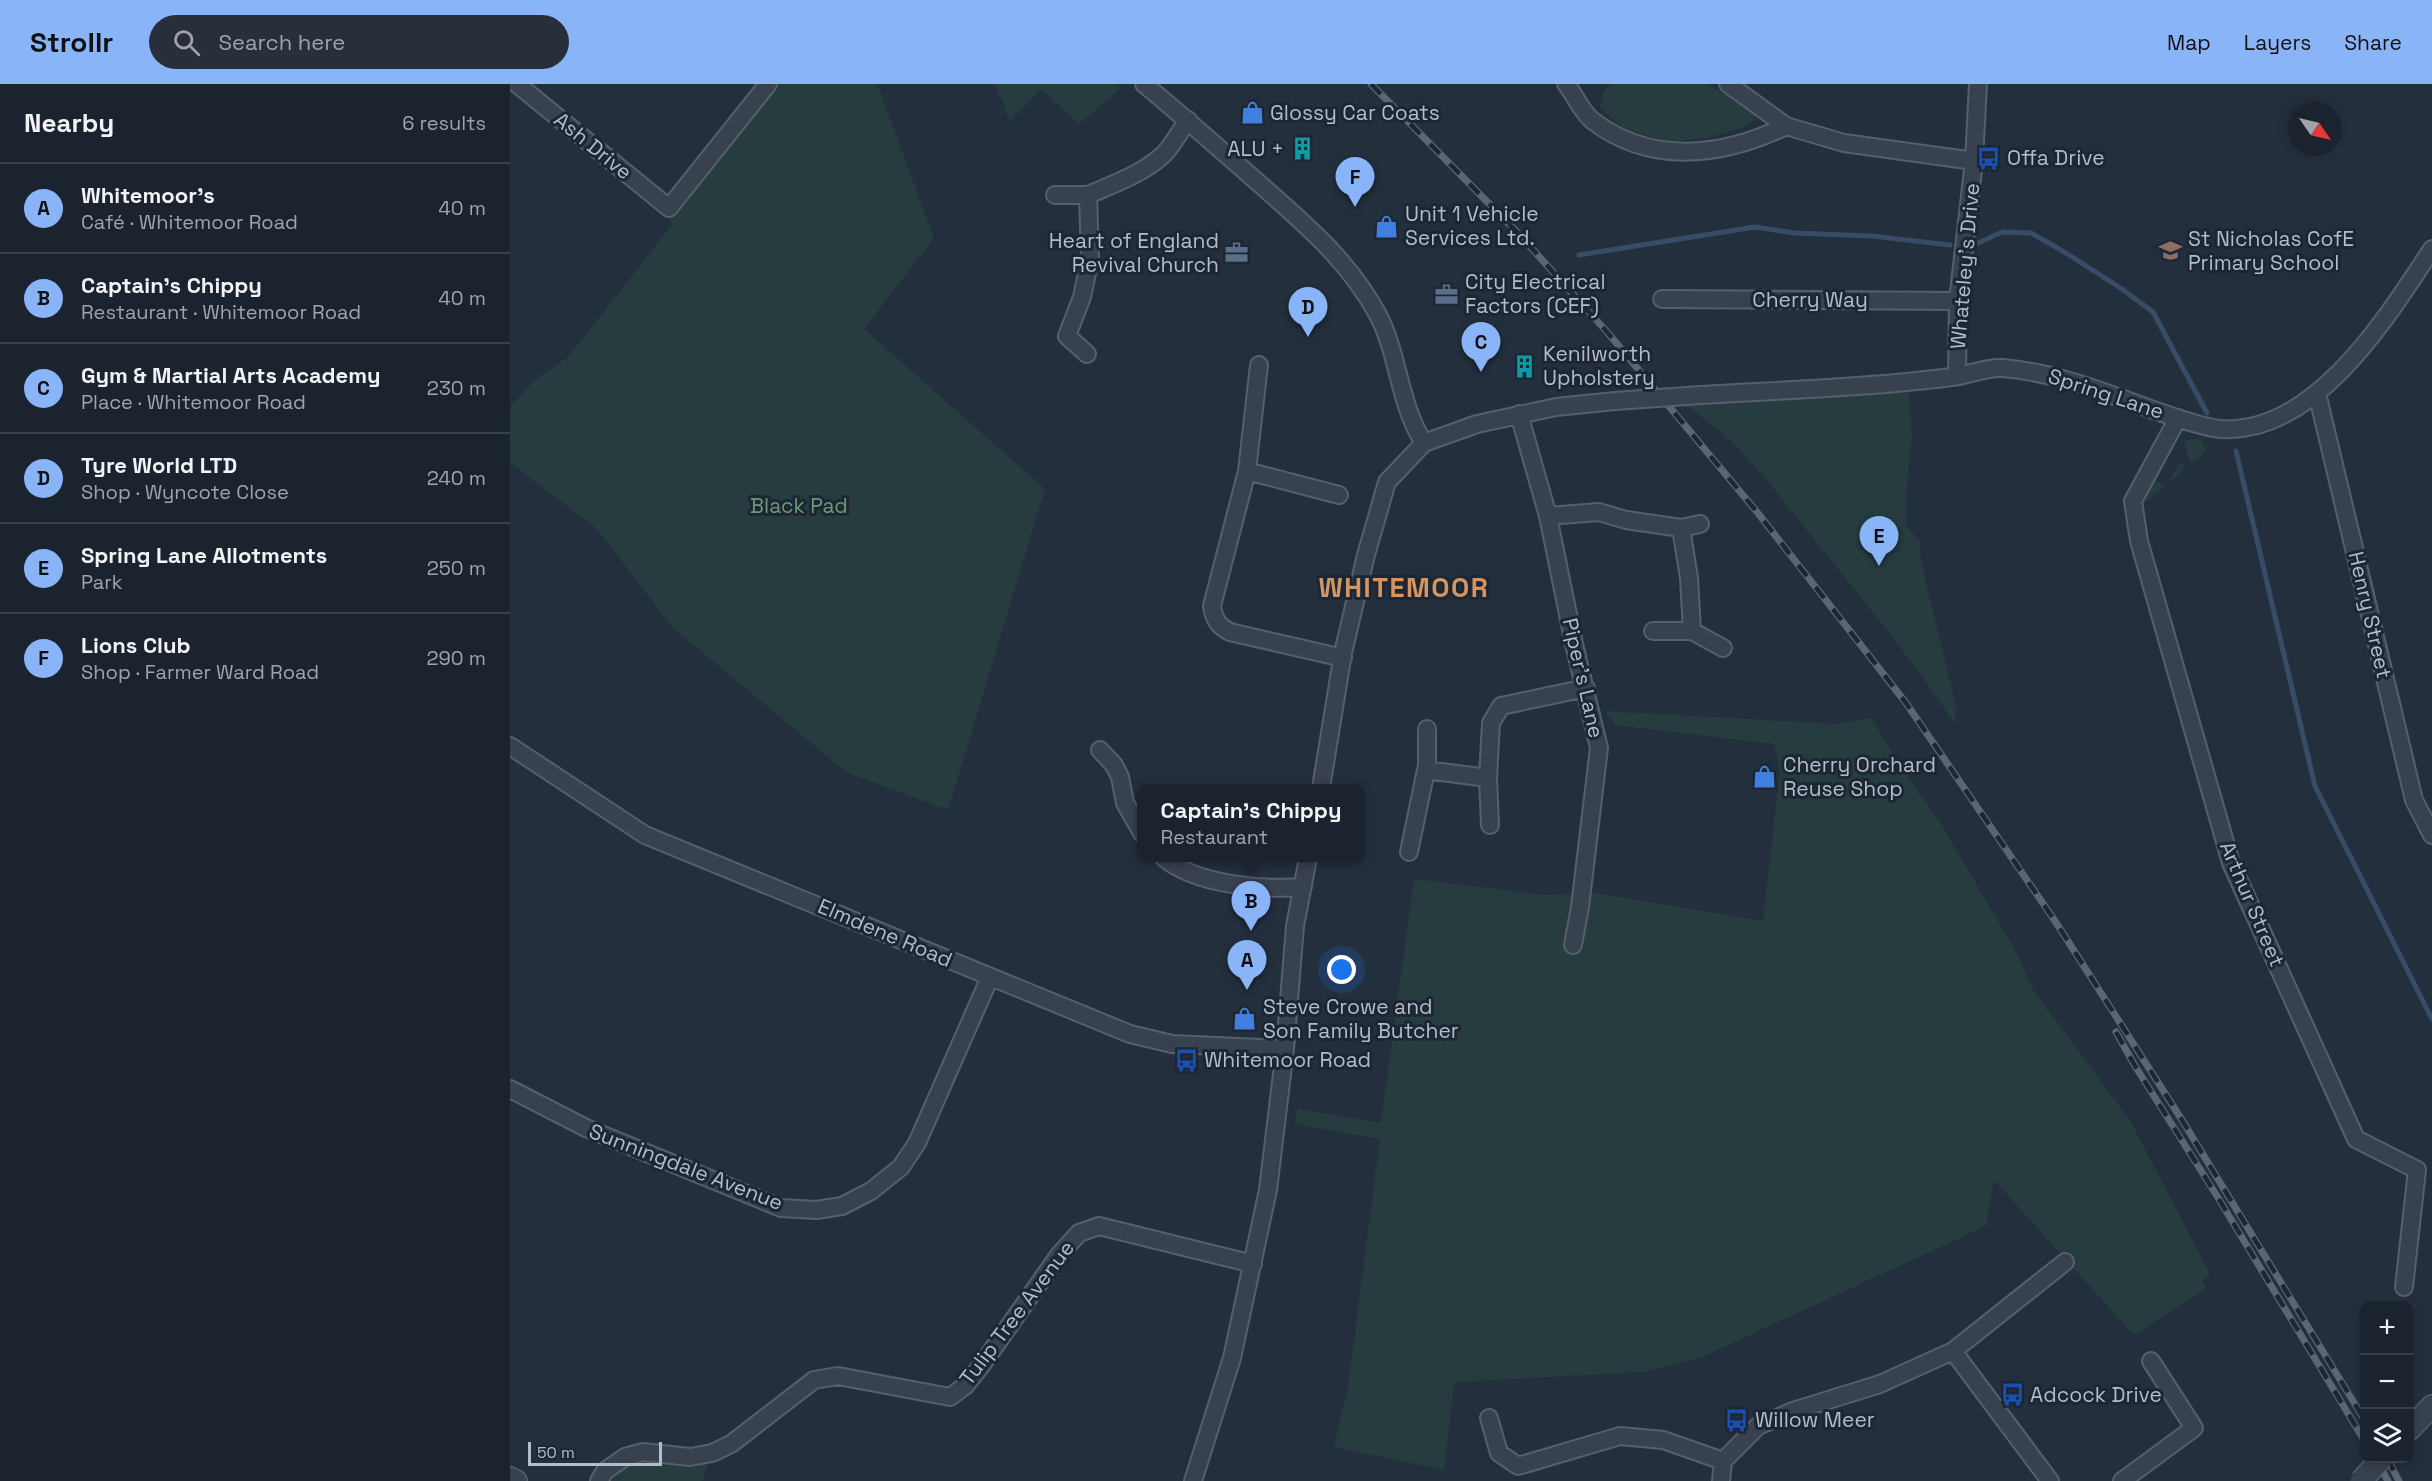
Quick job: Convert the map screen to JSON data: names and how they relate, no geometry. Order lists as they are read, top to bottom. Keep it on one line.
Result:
{"streets":{"street":["Ash Drive","Whateley's Drive","Cherry Way","Spring Lane","Henry Street","Piper's Lane","Arthur Street","Elmdene Road","Sunningdale Avenue","Tulip Tree Avenue"]},"crossings":[["Whateley's Drive","Cherry Way"],["Whateley's Drive","Spring Lane"],["Spring Lane","Henry Street"],["Spring Lane","Piper's Lane"],["Spring Lane","Arthur Street"],["Elmdene Road","Sunningdale Avenue"]],"districts":["WHITEMOOR"],"parks":["Black Pad"],"places":{"shop":["Glossy Car Coats","Unit 1 Vehicle Services Ltd.","Cherry Orchard Reuse Shop","Steve Crowe and Son Family Butcher"],"building":["ALU +","Kenilworth Upholstery"],"bus stop":["Offa Drive","Whitemoor Road","Adcock Drive","Willow Meer"],"school or university":["St Nicholas CofE Primary School"],"office":["Heart of England Revival Church","City Electrical Factors (CEF)"]},"scale_bar":"50 m","north":"bottom right","page":{"header":"Strollr","search":"Search here","nav":["Map","Layers","Share"],"heading":["Nearby","6 results"],"pins":["F","D","C","E","B","A"],"list":[{"mark":"A","name":"Whitemoor's","note":"Café · Whitemoor Road","value":"40 m"},{"mark":"B","name":"Captain's Chippy","note":"Restaurant · Whitemoor Road","value":"40 m"},{"mark":"C","name":"Gym & Martial Arts Academy","note":"Place · Whitemoor Road","value":"230 m"},{"mark":"D","name":"Tyre World LTD","note":"Shop · Wyncote Close","value":"240 m"},{"mark":"E","name":"Spring Lane Allotments","note":"Park","value":"250 m"},{"mark":"F","name":"Lions Club","note":"Shop · Farmer Ward Road","value":"290 m"}],"popup":["Captain's Chippy","Restaurant"],"map_buttons":["+","−"],"scale":"50 m"}}
